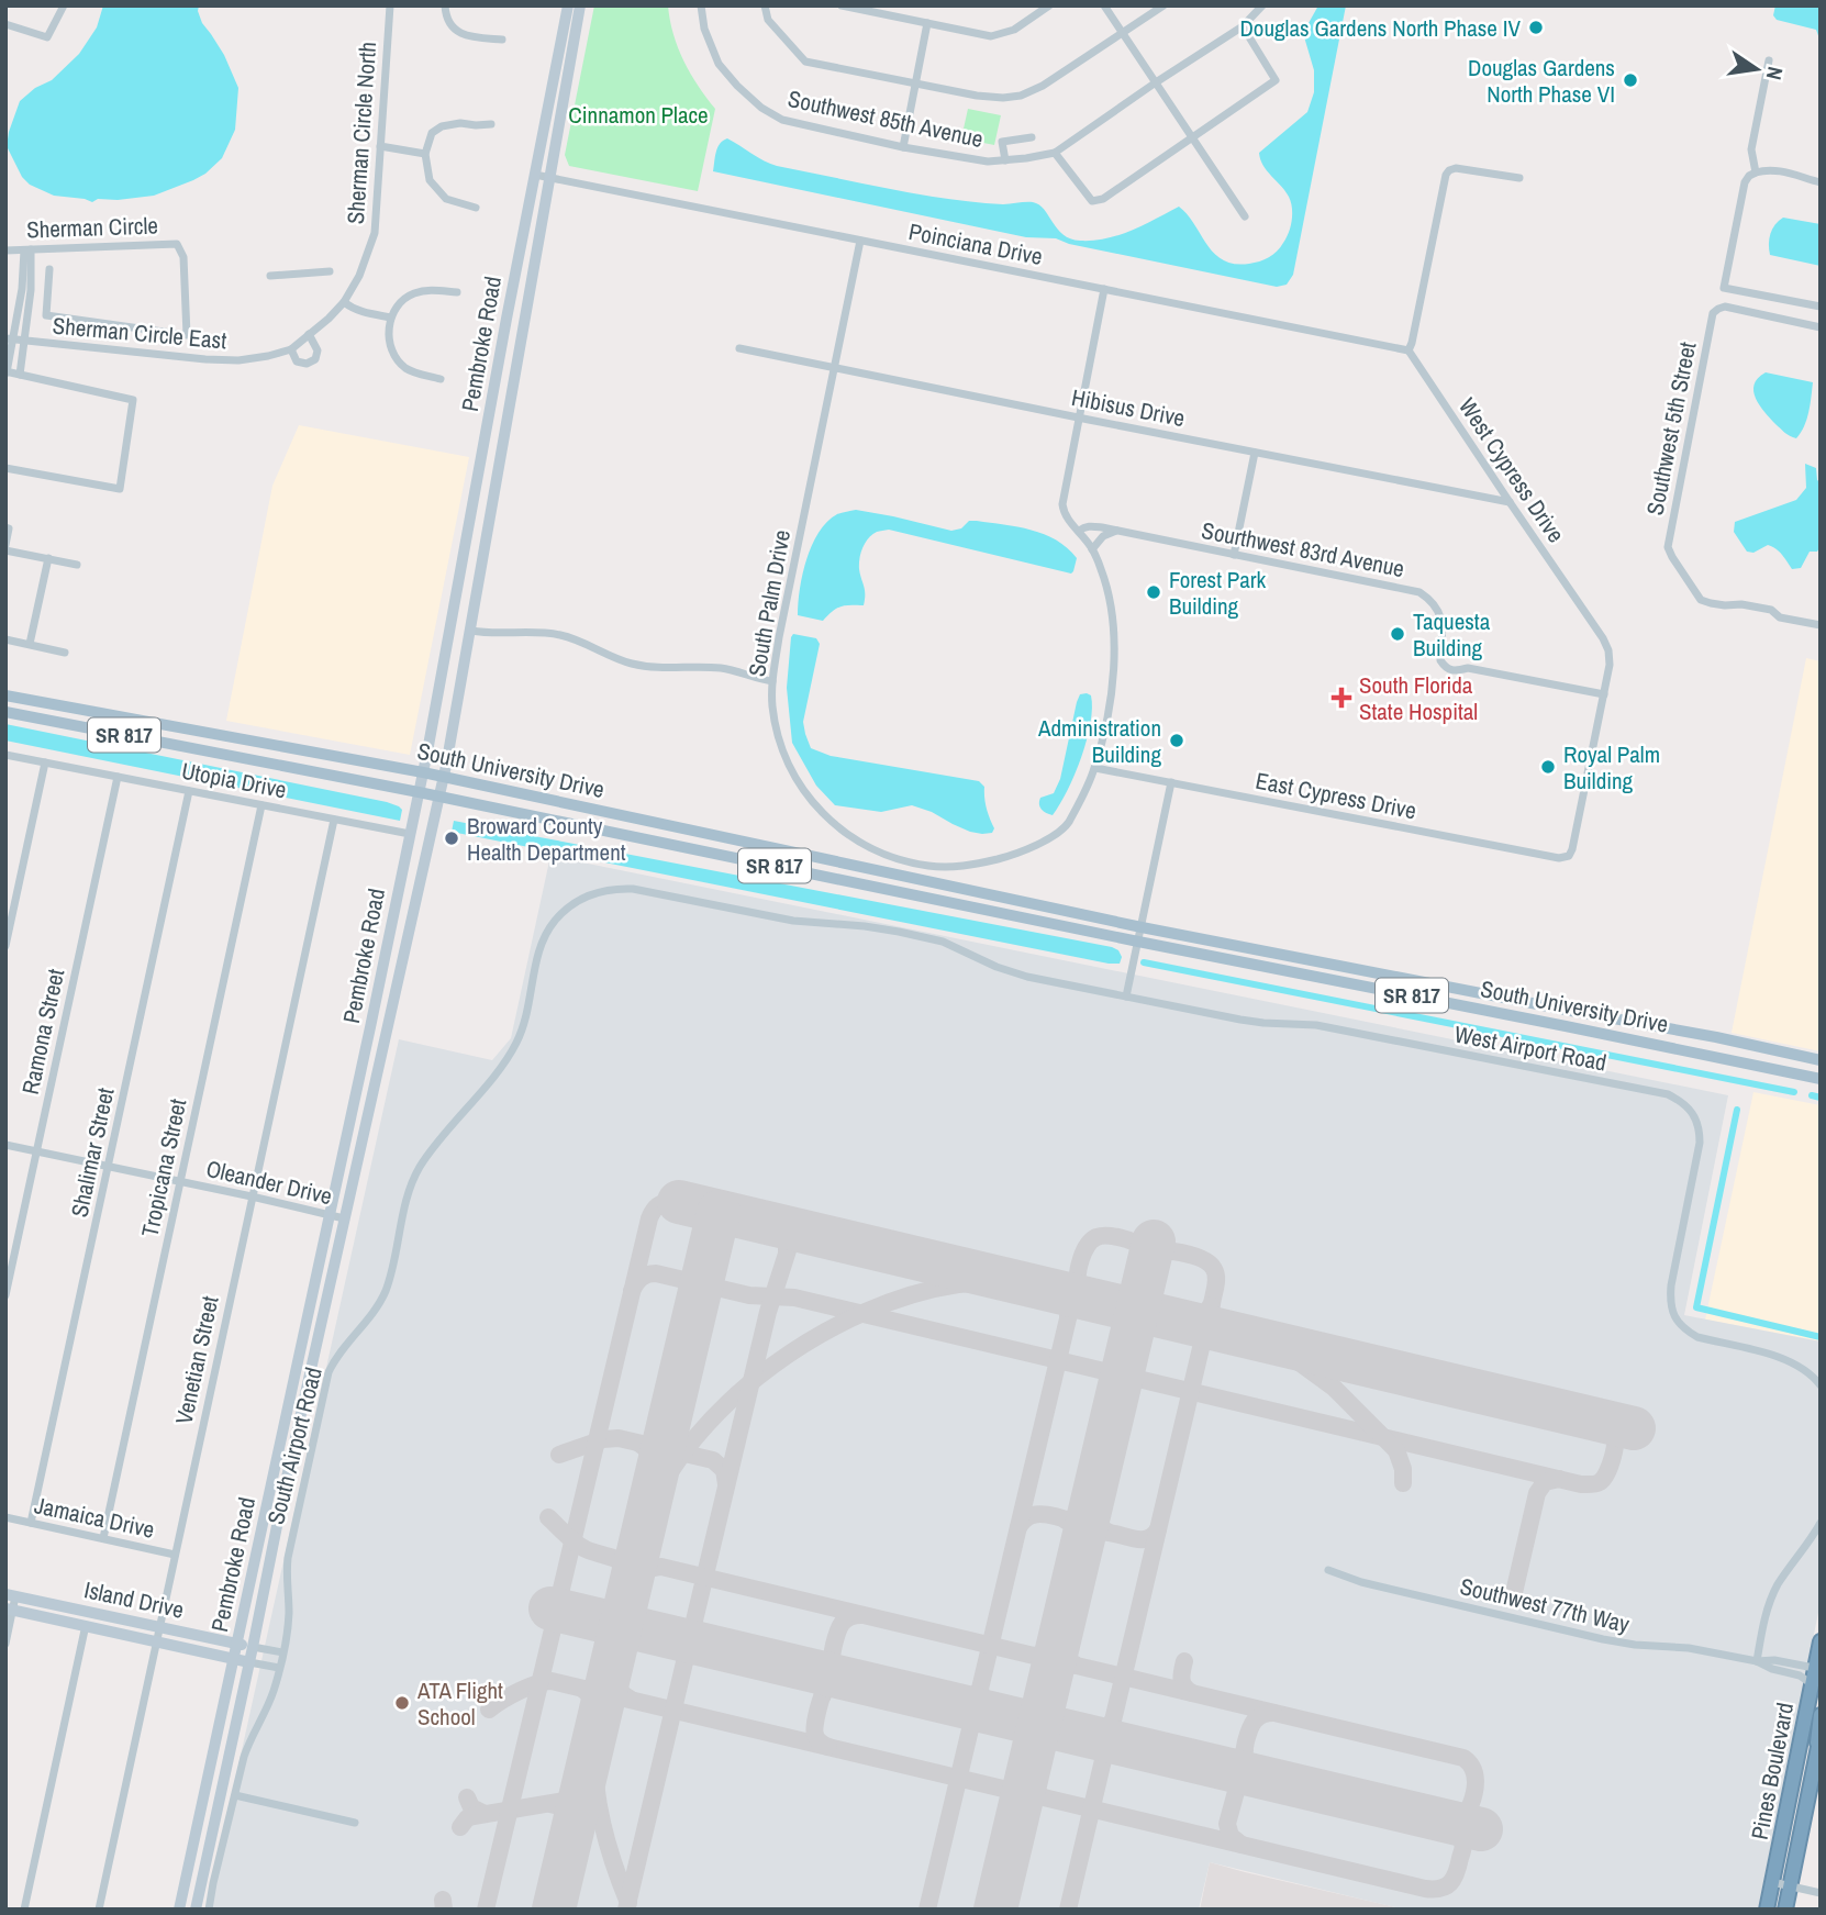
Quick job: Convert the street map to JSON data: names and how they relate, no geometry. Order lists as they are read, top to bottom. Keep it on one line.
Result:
{"streets":{"highway":["Pines Boulevard"],"main road":["Pembroke Road","SR 817","South University Drive","Island Drive"],"street":["Southwest 85th Avenue","Sherman Circle North","Sherman Circle","Poinciana Drive","Sherman Circle East","Hibisus Drive","Southwest 5th Street","West Cypress Drive","Sourthwest 83rd Avenue","South Palm Drive","Utopia Drive","East Cypress Drive","Ramona Street","West Airport Road","Shalimar Street","Tropicana Street","Oleander Drive","Venetian Street","South Airport Road","Jamaica Drive","Southwest 77th Way"]},"crossings":[["Sherman Circle North","Sherman Circle East"],["Poinciana Drive","Pembroke Road"],["Poinciana Drive","West Cypress Drive"],["Poinciana Drive","South Palm Drive"],["Pembroke Road","South University Drive"],["Pembroke Road","Utopia Drive"],["Pembroke Road","Oleander Drive"],["Pembroke Road","Island Drive"],["Hibisus Drive","West Cypress Drive"],["Hibisus Drive","South Palm Drive"],["West Cypress Drive","Sourthwest 83rd Avenue"],["West Cypress Drive","East Cypress Drive"],["South Palm Drive","East Cypress Drive"],["Utopia Drive","Ramona Street"],["Utopia Drive","Shalimar Street"],["Utopia Drive","Tropicana Street"],["Utopia Drive","Venetian Street"],["Ramona Street","Oleander Drive"],["West Airport Road","South Airport Road"],["Shalimar Street","Oleander Drive"],["Shalimar Street","Jamaica Drive"],["Tropicana Street","Oleander Drive"],["Tropicana Street","Jamaica Drive"],["Oleander Drive","Venetian Street"],["Venetian Street","Jamaica Drive"],["Venetian Street","Island Drive"],["Southwest 77th Way","Pines Boulevard"]],"parks":["Cinnamon Place"],"places":{"other":["Douglas Gardens North Phase IV","Douglas Gardens North Phase VI","Forest Park Building","Taquesta Building","Administration Building","Royal Palm Building","Broward County Health Department","ATA Flight School"],"health":["South Florida State Hospital"]},"north":"right"}
